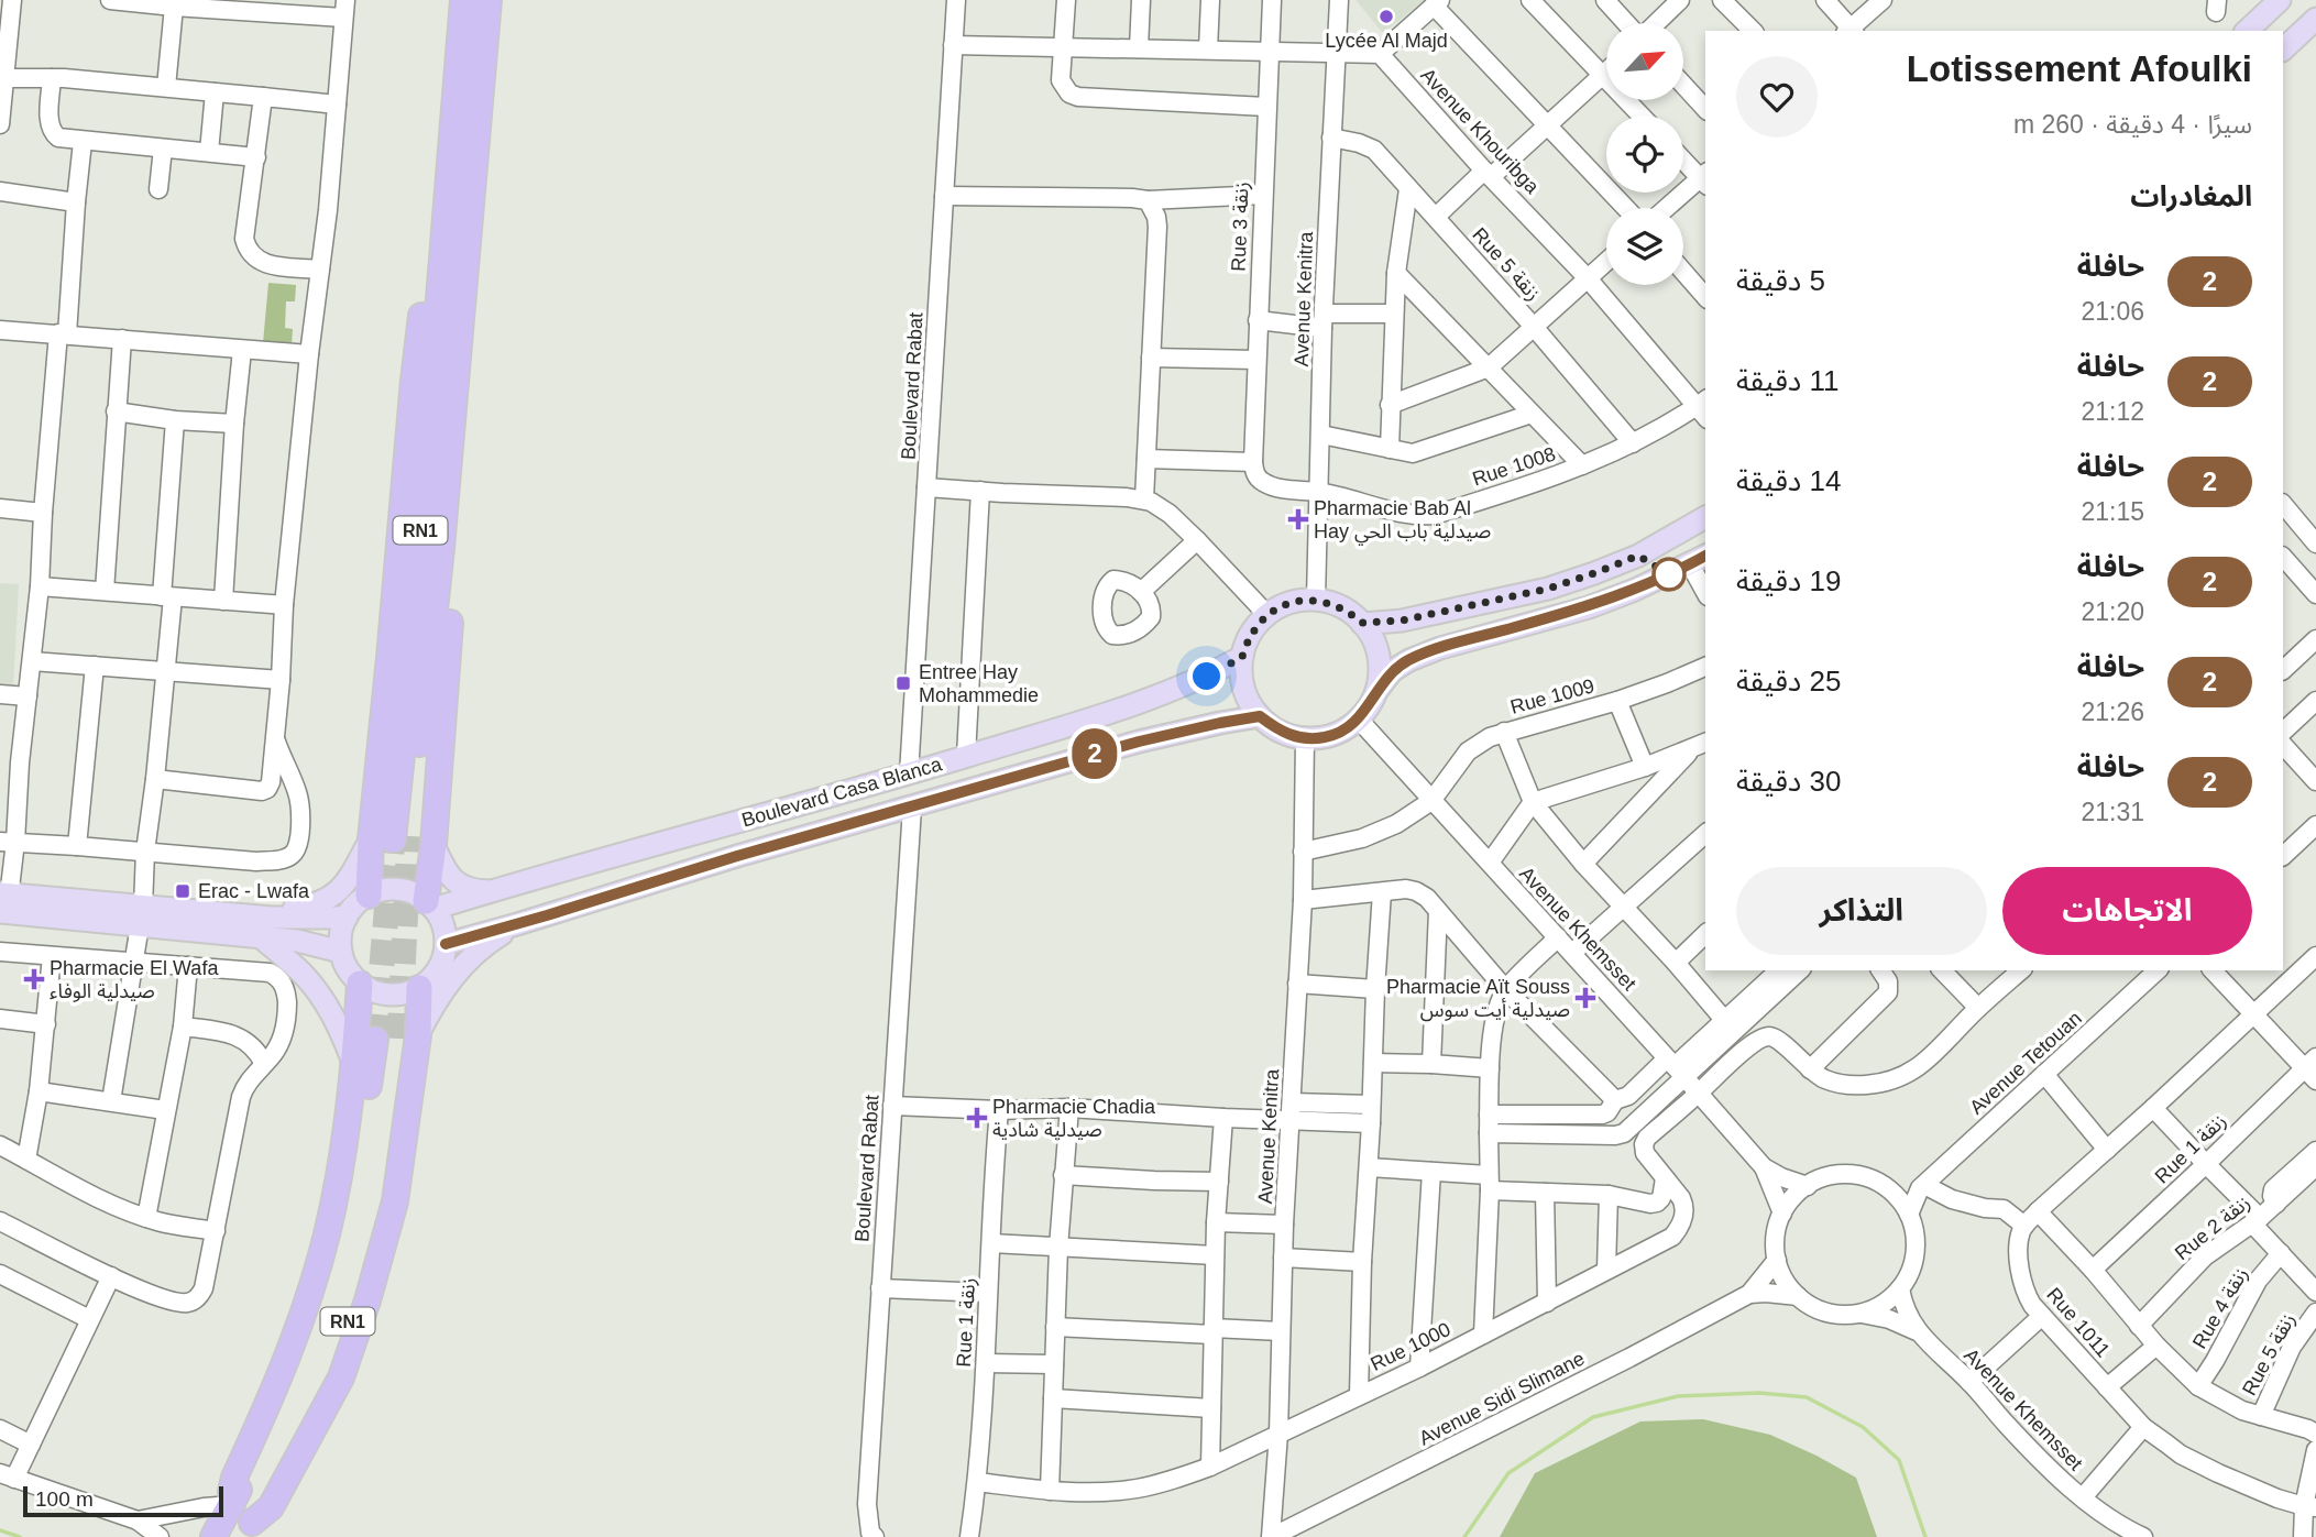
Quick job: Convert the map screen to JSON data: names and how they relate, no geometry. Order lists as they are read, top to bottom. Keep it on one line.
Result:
{"streets":{"highway":["RN1"],"main road":["Boulevard Casa Blanca"],"street":["Avenue Khouribga","Rue 3 زنقة","Rue 5 زنقة","Avenue Kenitra","Boulevard Rabat","Rue 1008","Rue 1009","Avenue Khemsset","Avenue Tetouan","Rue 1 زنقة","Rue 2 زنقة","Rue 4 زنقة","Rue 1011","Rue 1000","Avenue Sidi Slimane"]},"crossings":[["Avenue Khouribga","Rue 1008"],["Rue 5 زنقة","Avenue Kenitra"],["Rue 5 زنقة","Rue 1008"],["Avenue Kenitra","Rue 1008"],["Avenue Kenitra","Boulevard Casa Blanca"],["Avenue Kenitra","Avenue Khemsset"],["Avenue Kenitra","Rue 1000"],["Avenue Kenitra","Avenue Sidi Slimane"],["Boulevard Rabat","Boulevard Casa Blanca"],["Rue 1009","Avenue Khemsset"],["Boulevard Casa Blanca","Avenue Khemsset"],["Avenue Khemsset","Avenue Tetouan"],["Avenue Khemsset","Rue 1000"],["Avenue Khemsset","Avenue Sidi Slimane"],["Avenue Tetouan","Avenue Sidi Slimane"],["Rue 1 زنقة","Rue 1000"]],"places":{"other":["Lycée Al Majd"],"health":["Pharmacie Bab Al Hay صيدلية باب الحي","Pharmacie El Wafa صيدلية الوفاء","Pharmacie Aït Souss صيدلية أيت سوس","Pharmacie Chadia صيدلية شادية"],"transit":["Entree Hay Mohammedie","Erac - Lwafa"]},"lines":["bus line 2"],"scale_bar":"100 m","north":"top right","page":{"on_map":"2","heading":[["Lotissement Afoulki","سيرًا · 4 دقيقة · 260 m"],"المغادرات"],"list":[{"mark":"2","name":"حافلة","note":"21:06","value":"5 دقيقة"},{"mark":"2","name":"حافلة","note":"21:12","value":"11 دقيقة"},{"mark":"2","name":"حافلة","note":"21:15","value":"14 دقيقة"},{"mark":"2","name":"حافلة","note":"21:20","value":"19 دقيقة"},{"mark":"2","name":"حافلة","note":"21:26","value":"25 دقيقة"},{"mark":"2","name":"حافلة","note":"21:31","value":"30 دقيقة"}],"buttons":["الاتجاهات","التذاكر"],"scale":"100 m"}}
